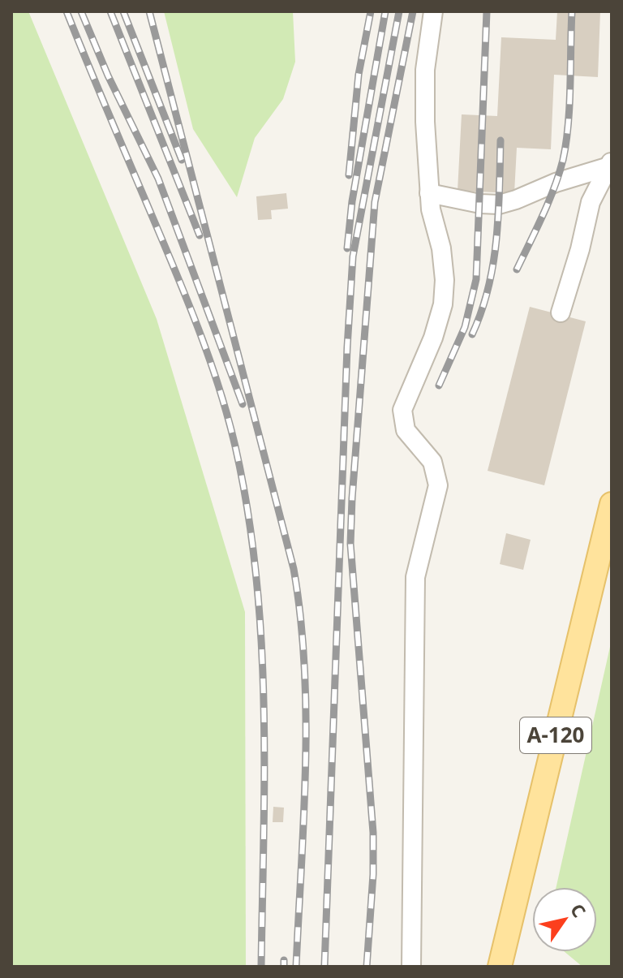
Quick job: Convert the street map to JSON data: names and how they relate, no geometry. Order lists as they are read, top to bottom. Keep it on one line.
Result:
{"streets":{"main road":["А-120"]},"north":"top right"}
